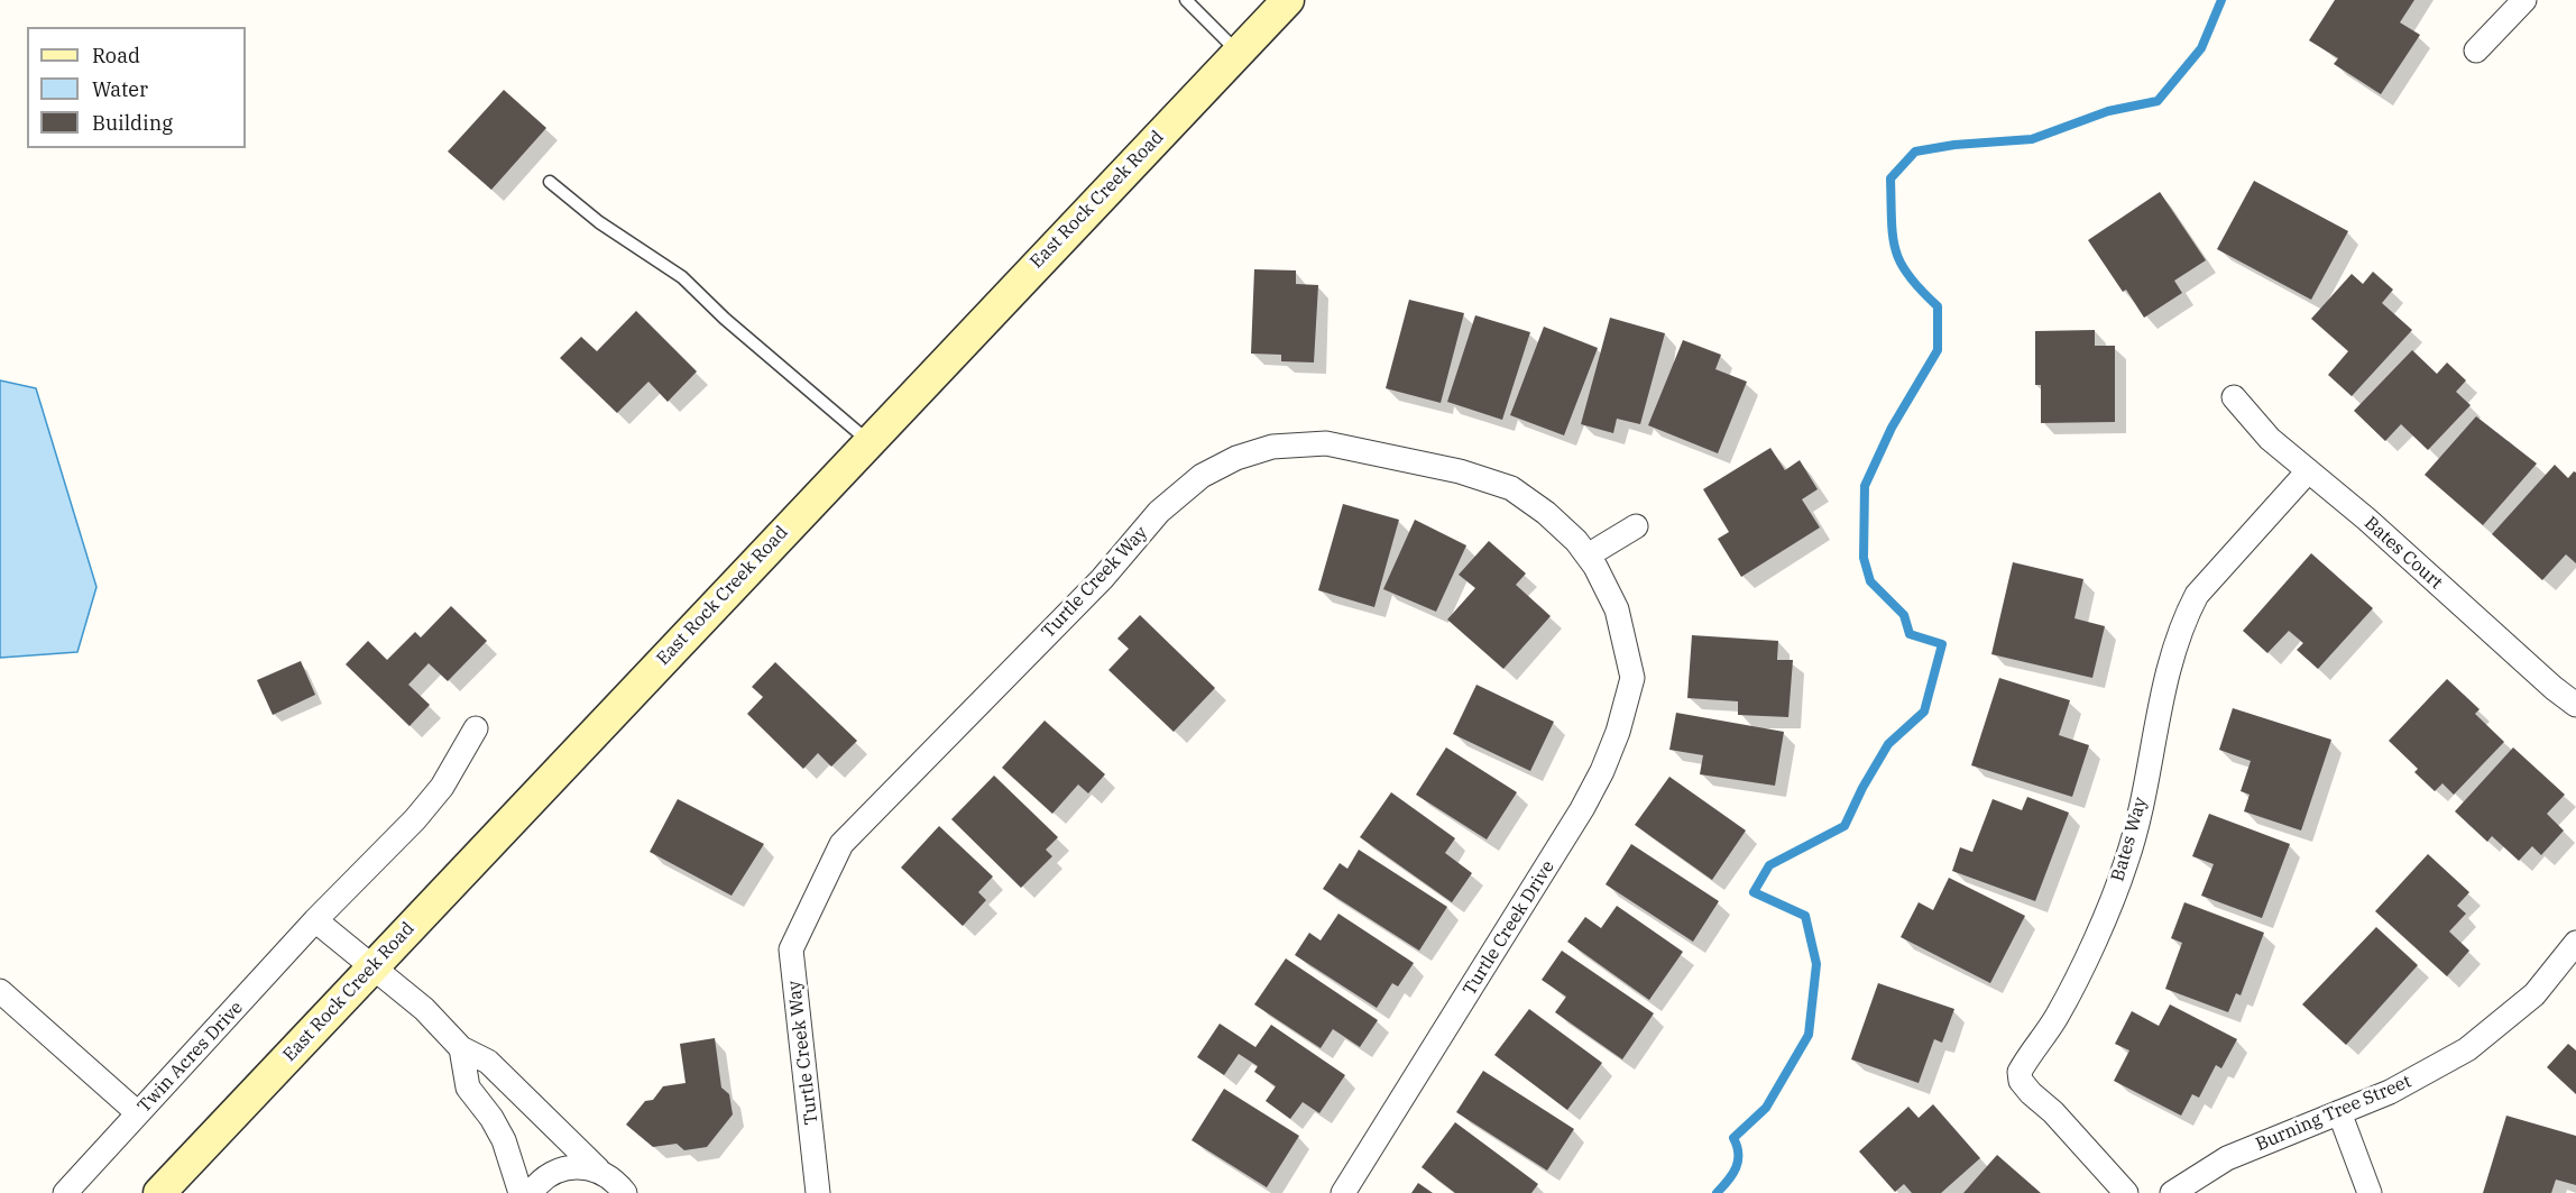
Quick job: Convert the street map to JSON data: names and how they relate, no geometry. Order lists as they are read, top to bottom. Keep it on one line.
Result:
{"streets":{"street":["East Rock Creek Road","Bates Court","Turtle Creek Way","Bates Way","Turtle Creek Drive","Twin Acres Drive","Burning Tree Street"]},"crossings":[["Bates Court","Bates Way"],["Turtle Creek Way","Turtle Creek Drive"]],"legend":["Road","Water","Building"]}
